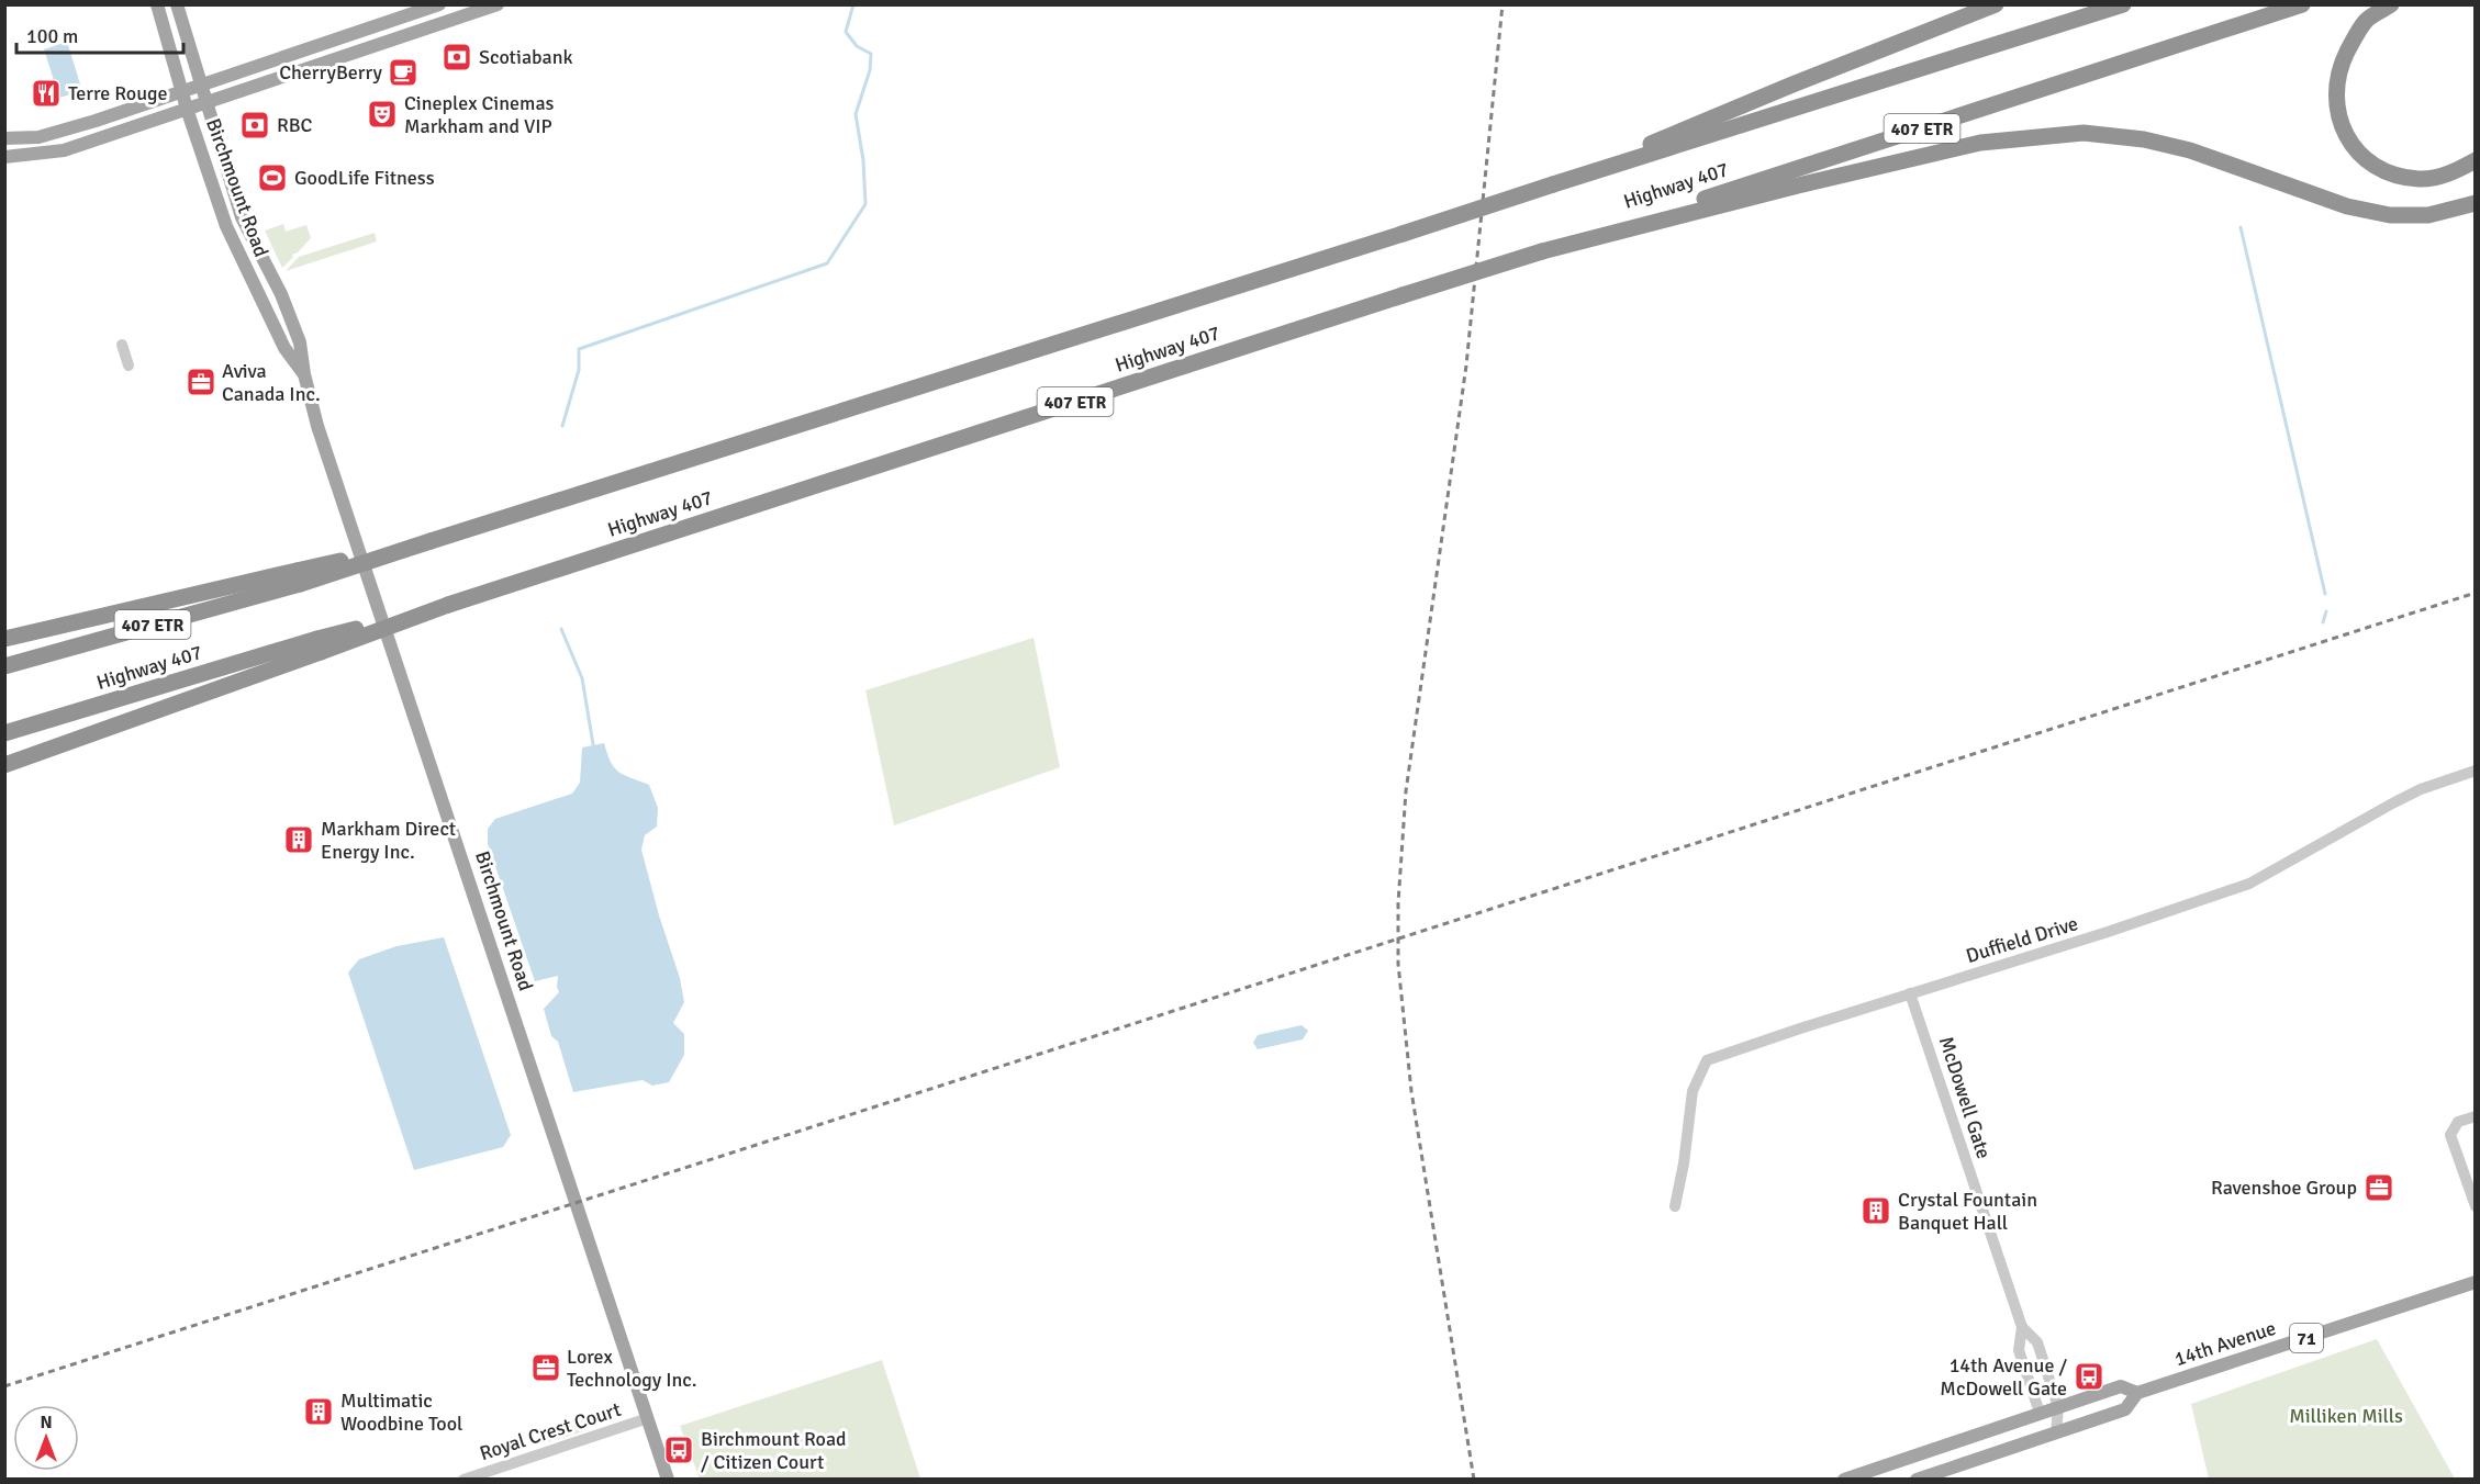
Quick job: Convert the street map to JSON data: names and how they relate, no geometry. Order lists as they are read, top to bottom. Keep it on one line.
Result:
{"streets":{"highway":["407 ETR","Highway 407"],"main road":["Birchmount Road","71","14th Avenue"],"street":["Duffield Drive","McDowell Gate","Royal Crest Court"]},"crossings":[["Birchmount Road","Royal Crest Court"],["Duffield Drive","McDowell Gate"],["McDowell Gate","14th Avenue"]],"parks":["Milliken Mills"],"places":{"bank":["Scotiabank","RBC"],"cafe":["CherryBerry"],"restaurant":["Terre Rouge"],"theatre":["Cineplex Cinemas Markham and VIP"],"sports":["GoodLife Fitness"],"office":["Aviva Canada Inc.","Ravenshoe Group","Lorex Technology Inc."],"building":["Markham Direct Energy Inc.","Crystal Fountain Banquet Hall","Multimatic Woodbine Tool"],"bus stop":["14th Avenue / McDowell Gate","Birchmount Road / Citizen Court"]},"scale_bar":"100 m","north":"top"}
